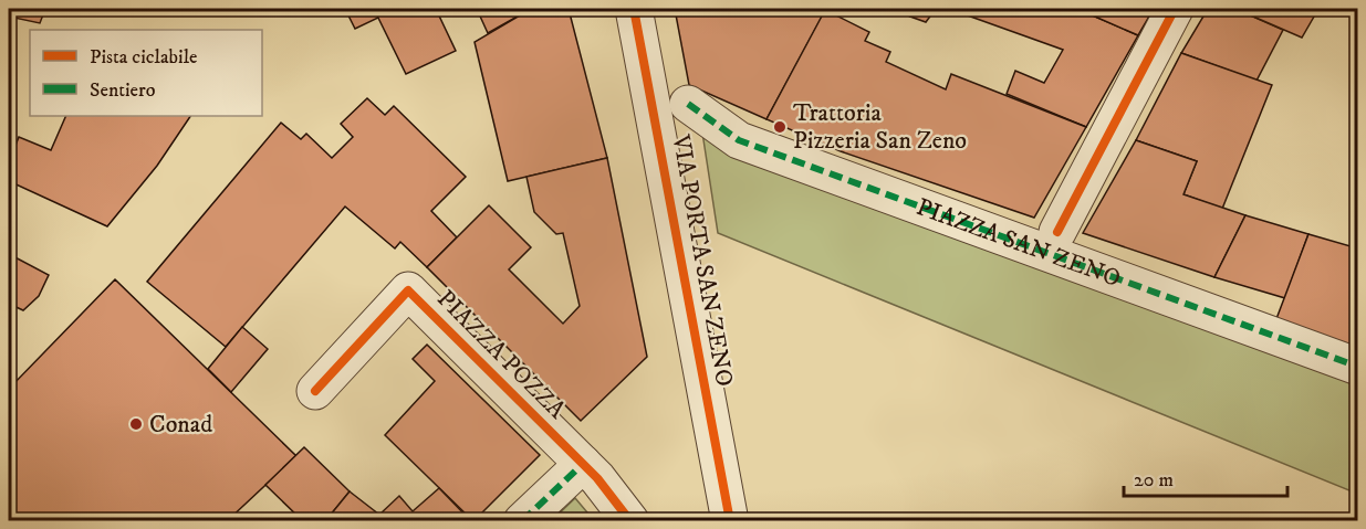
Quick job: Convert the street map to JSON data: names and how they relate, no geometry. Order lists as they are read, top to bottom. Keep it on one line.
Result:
{"streets":{"street":["PIAZZA SAN ZENO","VIA PORTA SAN ZENO","PIAZZA POZZA"]},"places":["Trattoria Pizzeria San Zeno","Conad"],"legend":["Pista ciclabile","Sentiero"],"scale_bar":"20 m"}
